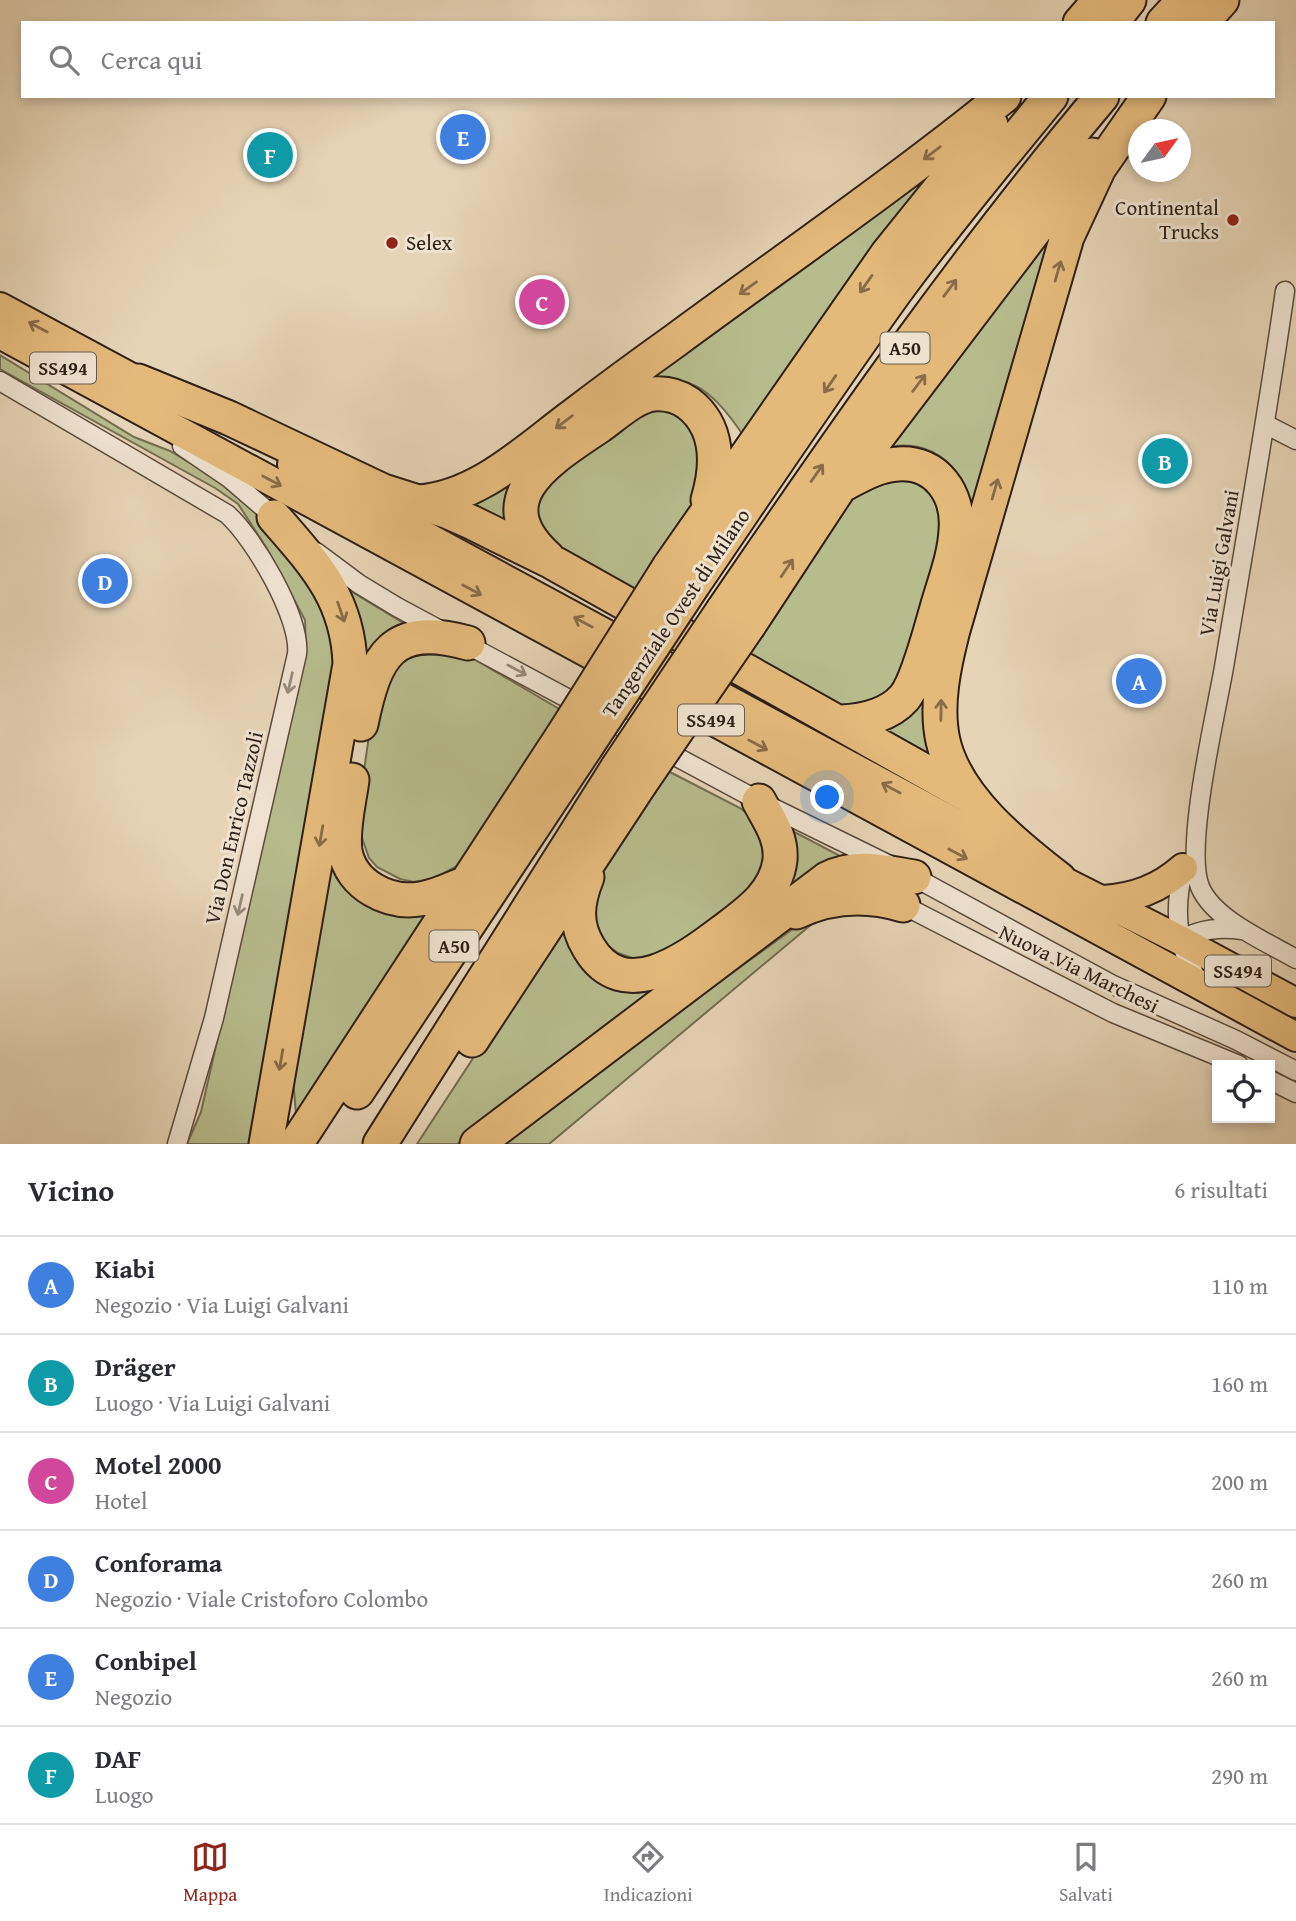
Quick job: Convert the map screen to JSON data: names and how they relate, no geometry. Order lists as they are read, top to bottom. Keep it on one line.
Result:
{"streets":{"highway":["A50","Tangenziale Ovest di Milano"],"main road":["SS494"],"street":["Via Luigi Galvani","Via Don Enrico Tazzoli","Nuova Via Marchesi"]},"crossings":[["SS494","Via Luigi Galvani"]],"one_way":["Via Don Enrico Tazzoli"],"places":["Continental Trucks","Selex"],"north":"top right","page":{"search":"Cerca qui","pins":["E","F","C","B","D","A"],"heading":["Vicino","6 risultati"],"list":[{"mark":"A","name":"Kiabi","note":"Negozio · Via Luigi Galvani","value":"110 m"},{"mark":"B","name":"Dräger","note":"Luogo · Via Luigi Galvani","value":"160 m"},{"mark":"C","name":"Motel 2000","note":"Hotel","value":"200 m"},{"mark":"D","name":"Conforama","note":"Negozio · Viale Cristoforo Colombo","value":"260 m"},{"mark":"E","name":"Conbipel","note":"Negozio","value":"260 m"},{"mark":"F","name":"DAF","note":"Luogo","value":"290 m"}],"nav":["Mappa","Indicazioni","Salvati"]}}
